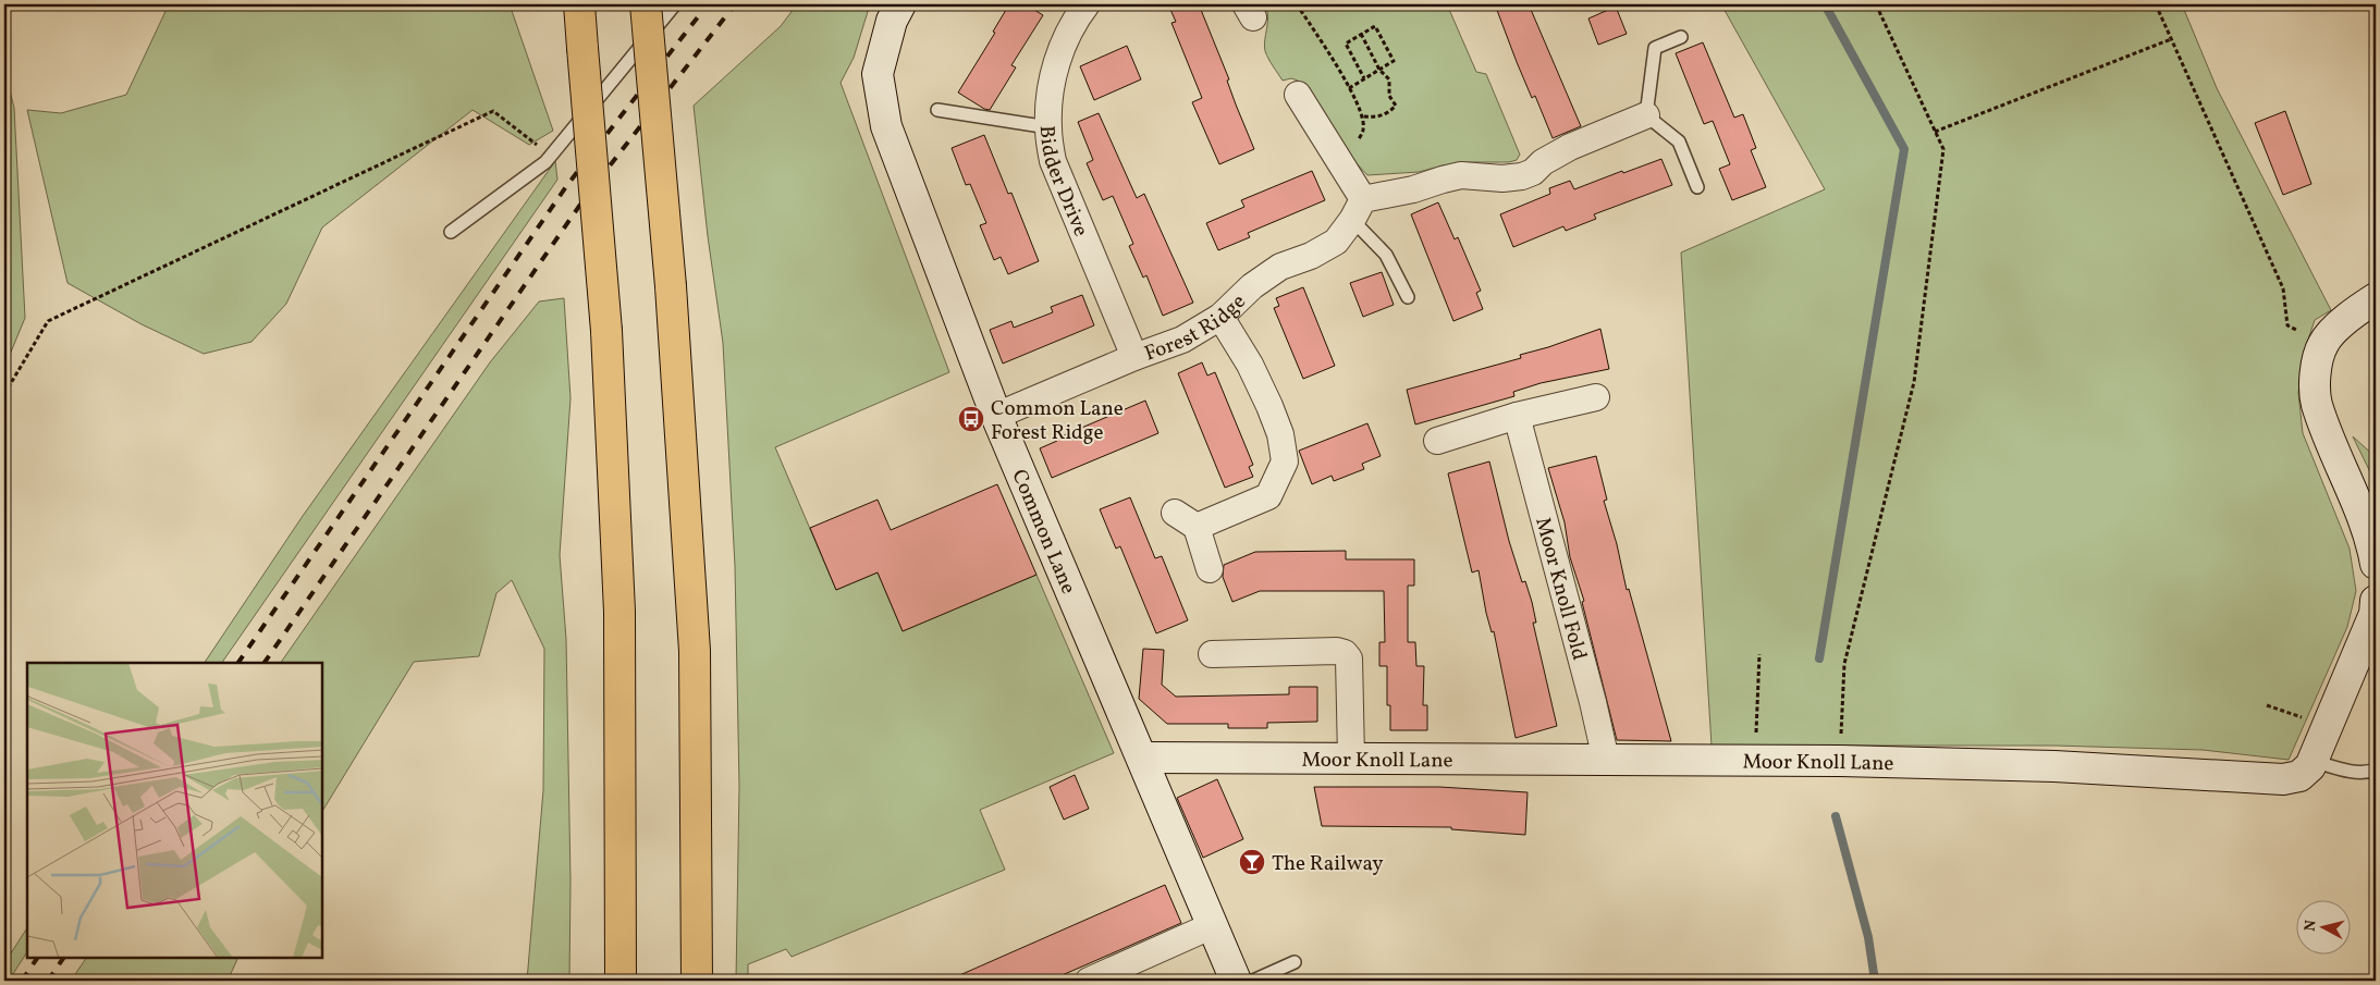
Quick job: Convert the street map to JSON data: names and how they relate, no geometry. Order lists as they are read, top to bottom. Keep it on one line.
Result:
{"streets":{"street":["Bidder Drive","Forest Ridge","Common Lane","Moor Knoll Fold","Moor Knoll Lane"]},"crossings":[["Bidder Drive","Forest Ridge"],["Forest Ridge","Common Lane"],["Common Lane","Moor Knoll Lane"],["Moor Knoll Fold","Moor Knoll Lane"]],"places":{"bus stop":["Common Lane Forest Ridge"],"bar":["The Railway"]},"north":"left"}
